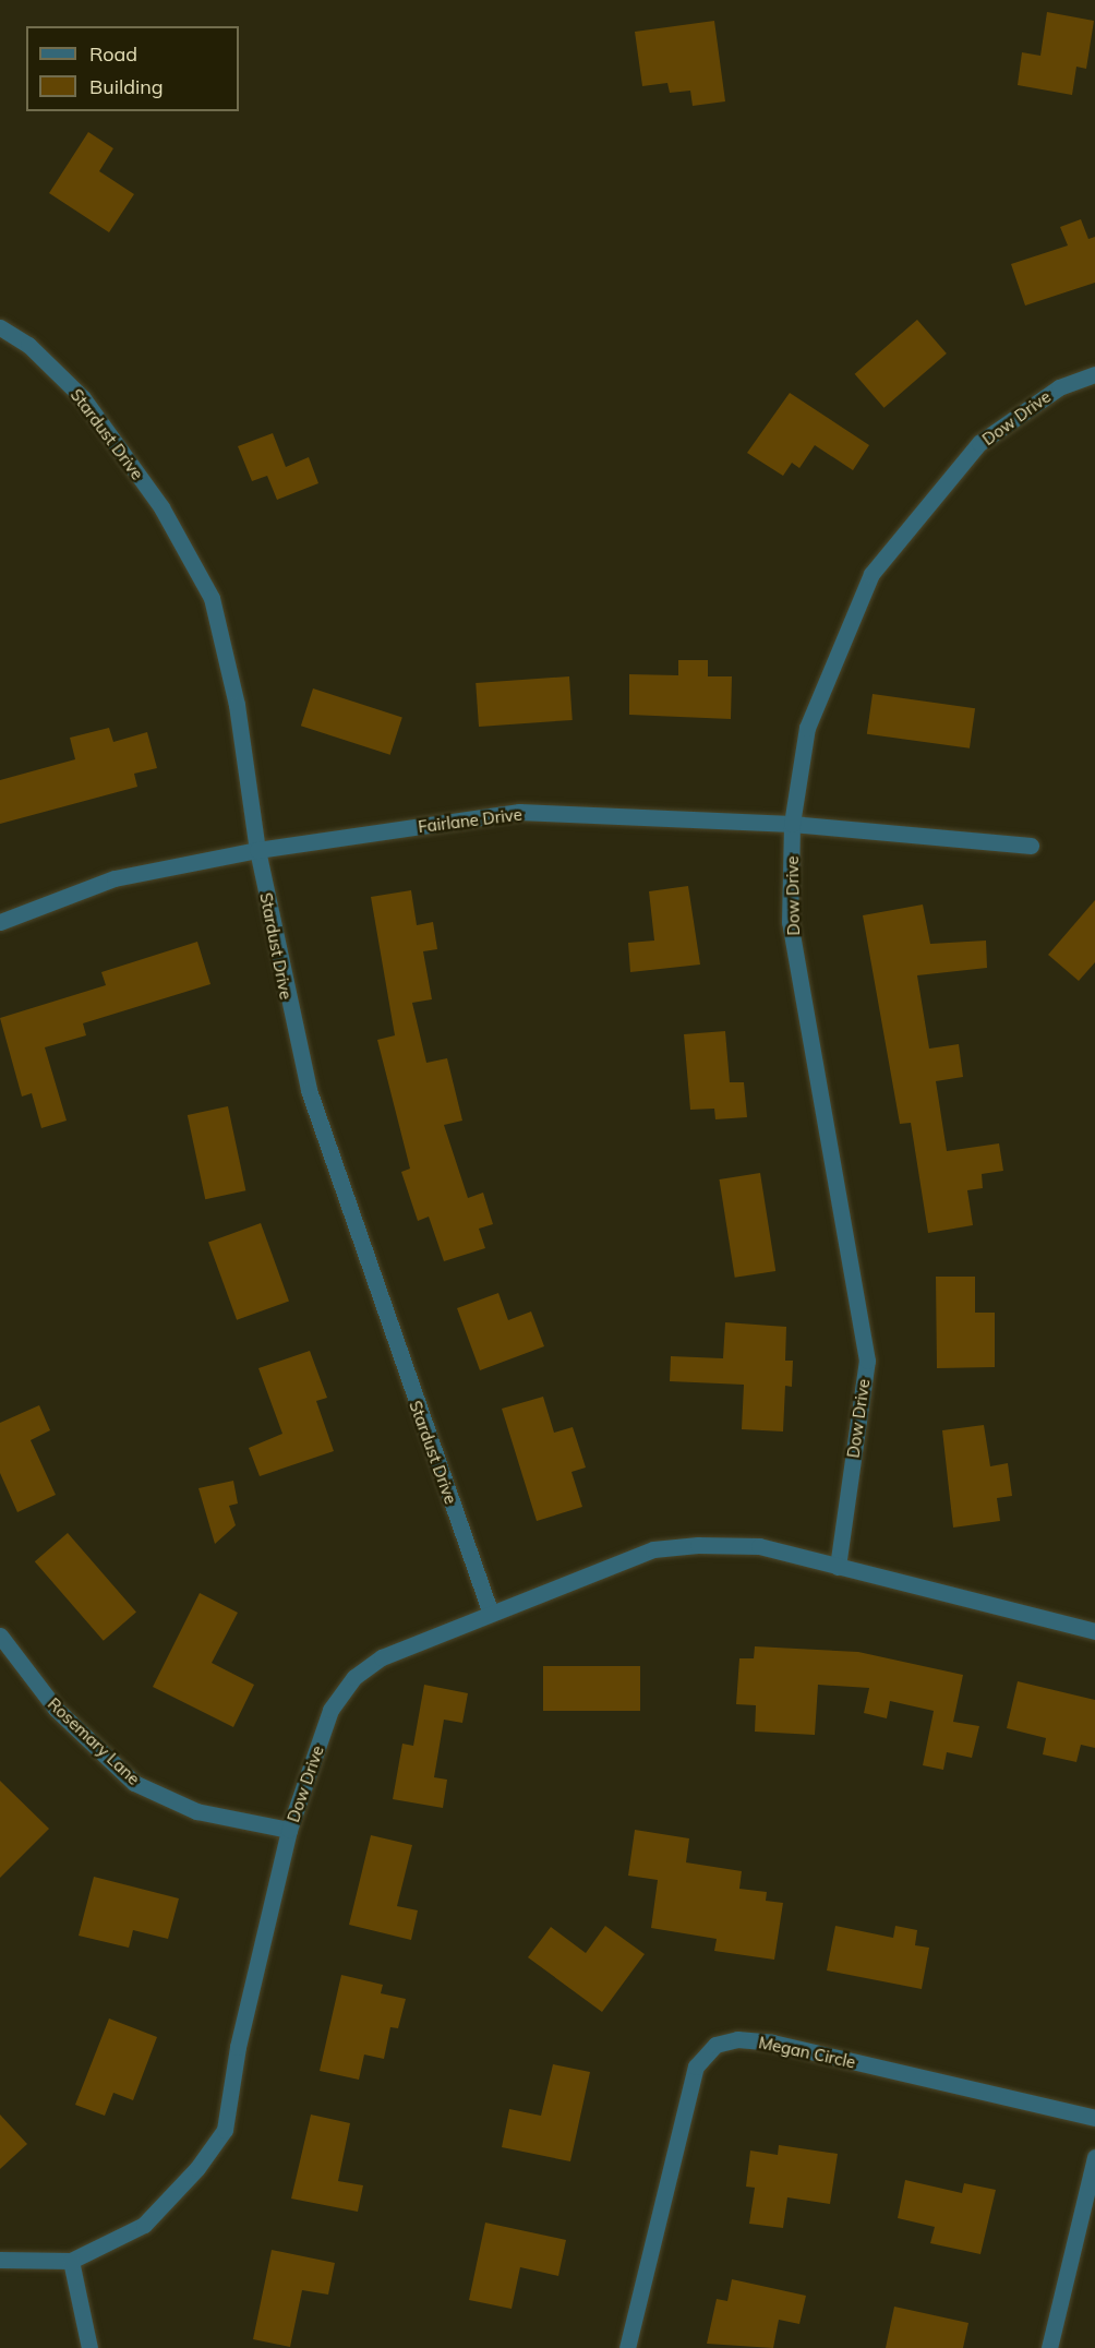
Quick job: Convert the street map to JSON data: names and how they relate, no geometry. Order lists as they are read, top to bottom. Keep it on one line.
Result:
{"streets":{"street":["Dow Drive","Stardust Drive","Fairlane Drive","Rosemary Lane","Megan Circle"]},"crossings":[["Dow Drive","Stardust Drive"],["Dow Drive","Fairlane Drive"],["Dow Drive","Rosemary Lane"],["Stardust Drive","Fairlane Drive"]],"legend":["Road","Building"]}
